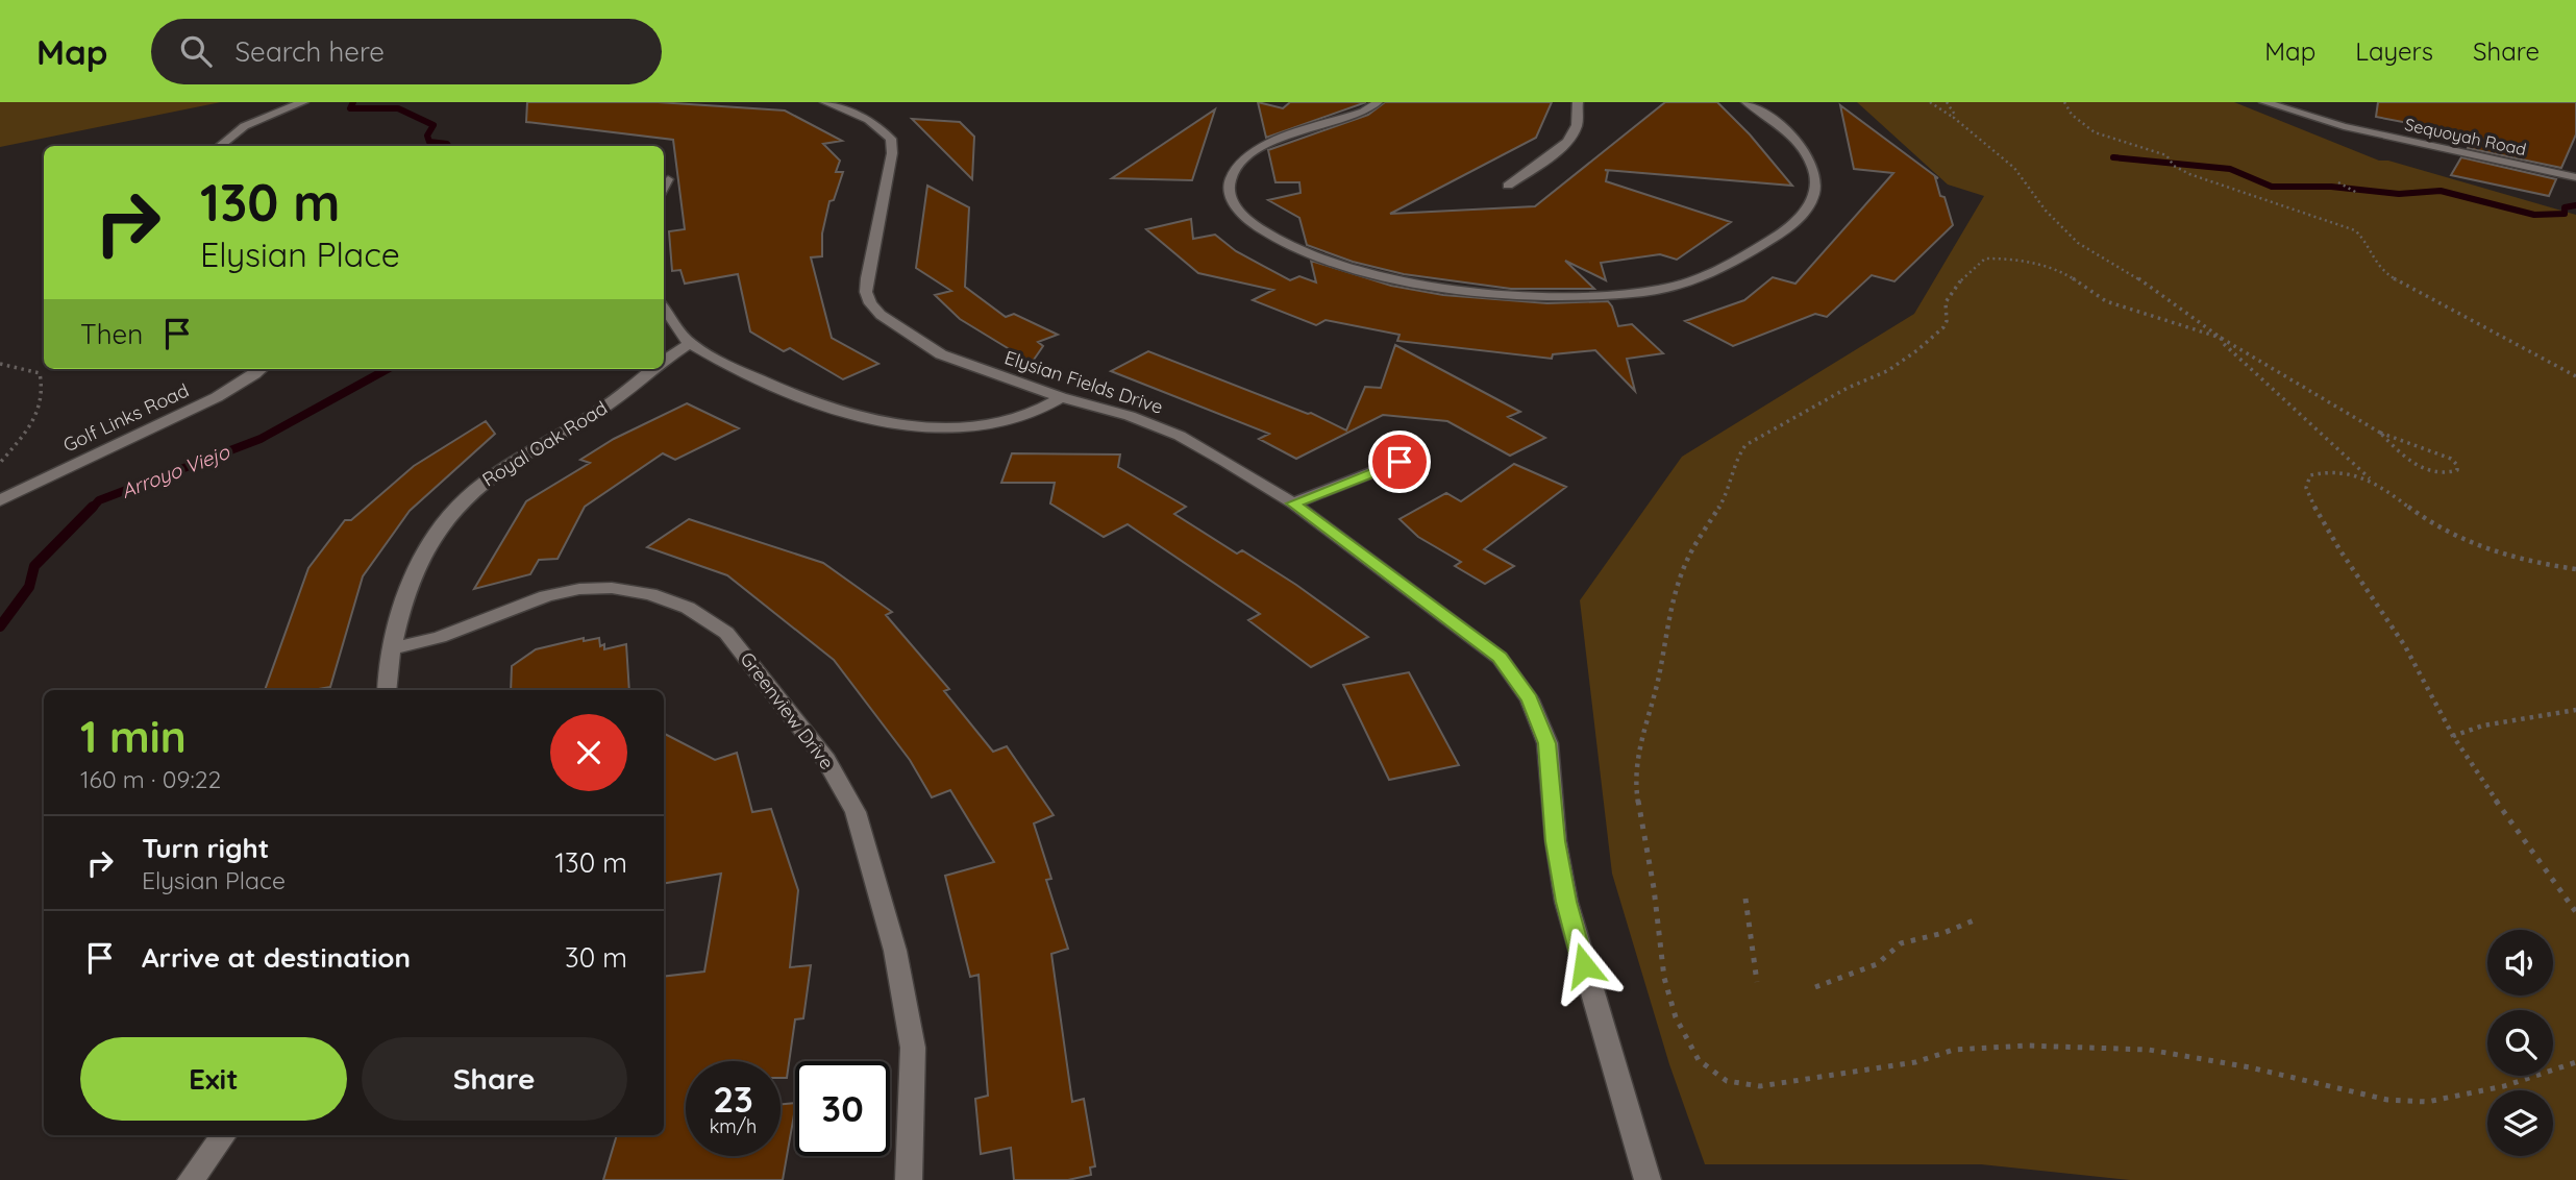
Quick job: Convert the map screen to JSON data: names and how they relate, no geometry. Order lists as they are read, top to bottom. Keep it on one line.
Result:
{"streets":{"street":["Sequoyah Road","Elysian Fields Drive","Golf Links Road","Royal Oak Road","Greenview Drive"]},"crossings":[["Royal Oak Road","Greenview Drive"]],"water":["Arroyo Viejo"],"page":{"header":"Map","search":"Search here","nav":["Map","Layers","Share"],"turn":["130 m","Elysian Place"],"then":"Then","heading":["1 min","160 m · 09:22"],"list":[{"name":"Turn right","note":"Elysian Place","value":"130 m"},{"name":"Arrive at destination","value":"30 m"}],"buttons":["Exit","Share"],"speed":"23 km/h","limit":"30"}}
